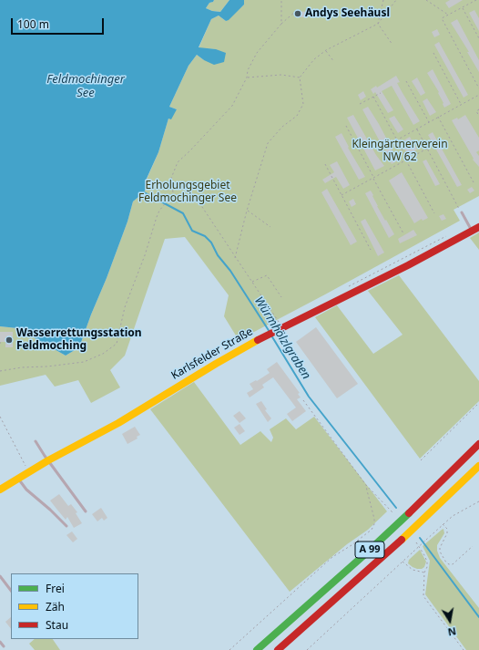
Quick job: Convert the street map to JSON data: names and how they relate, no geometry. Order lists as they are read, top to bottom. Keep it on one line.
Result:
{"streets":{"main road":["Karlsfelder Straße","A 99"]},"water":["Feldmochinger See","Würmhölzlgraben"],"parks":["Kleingärtnerverein NW 62","Erholungsgebiet Feldmochinger See"],"places":["Andys Seehäusl","Wasserrettungsstation Feldmoching"],"legend":["Frei","Zäh","Stau"],"scale_bar":"100 m","north":"bottom"}
